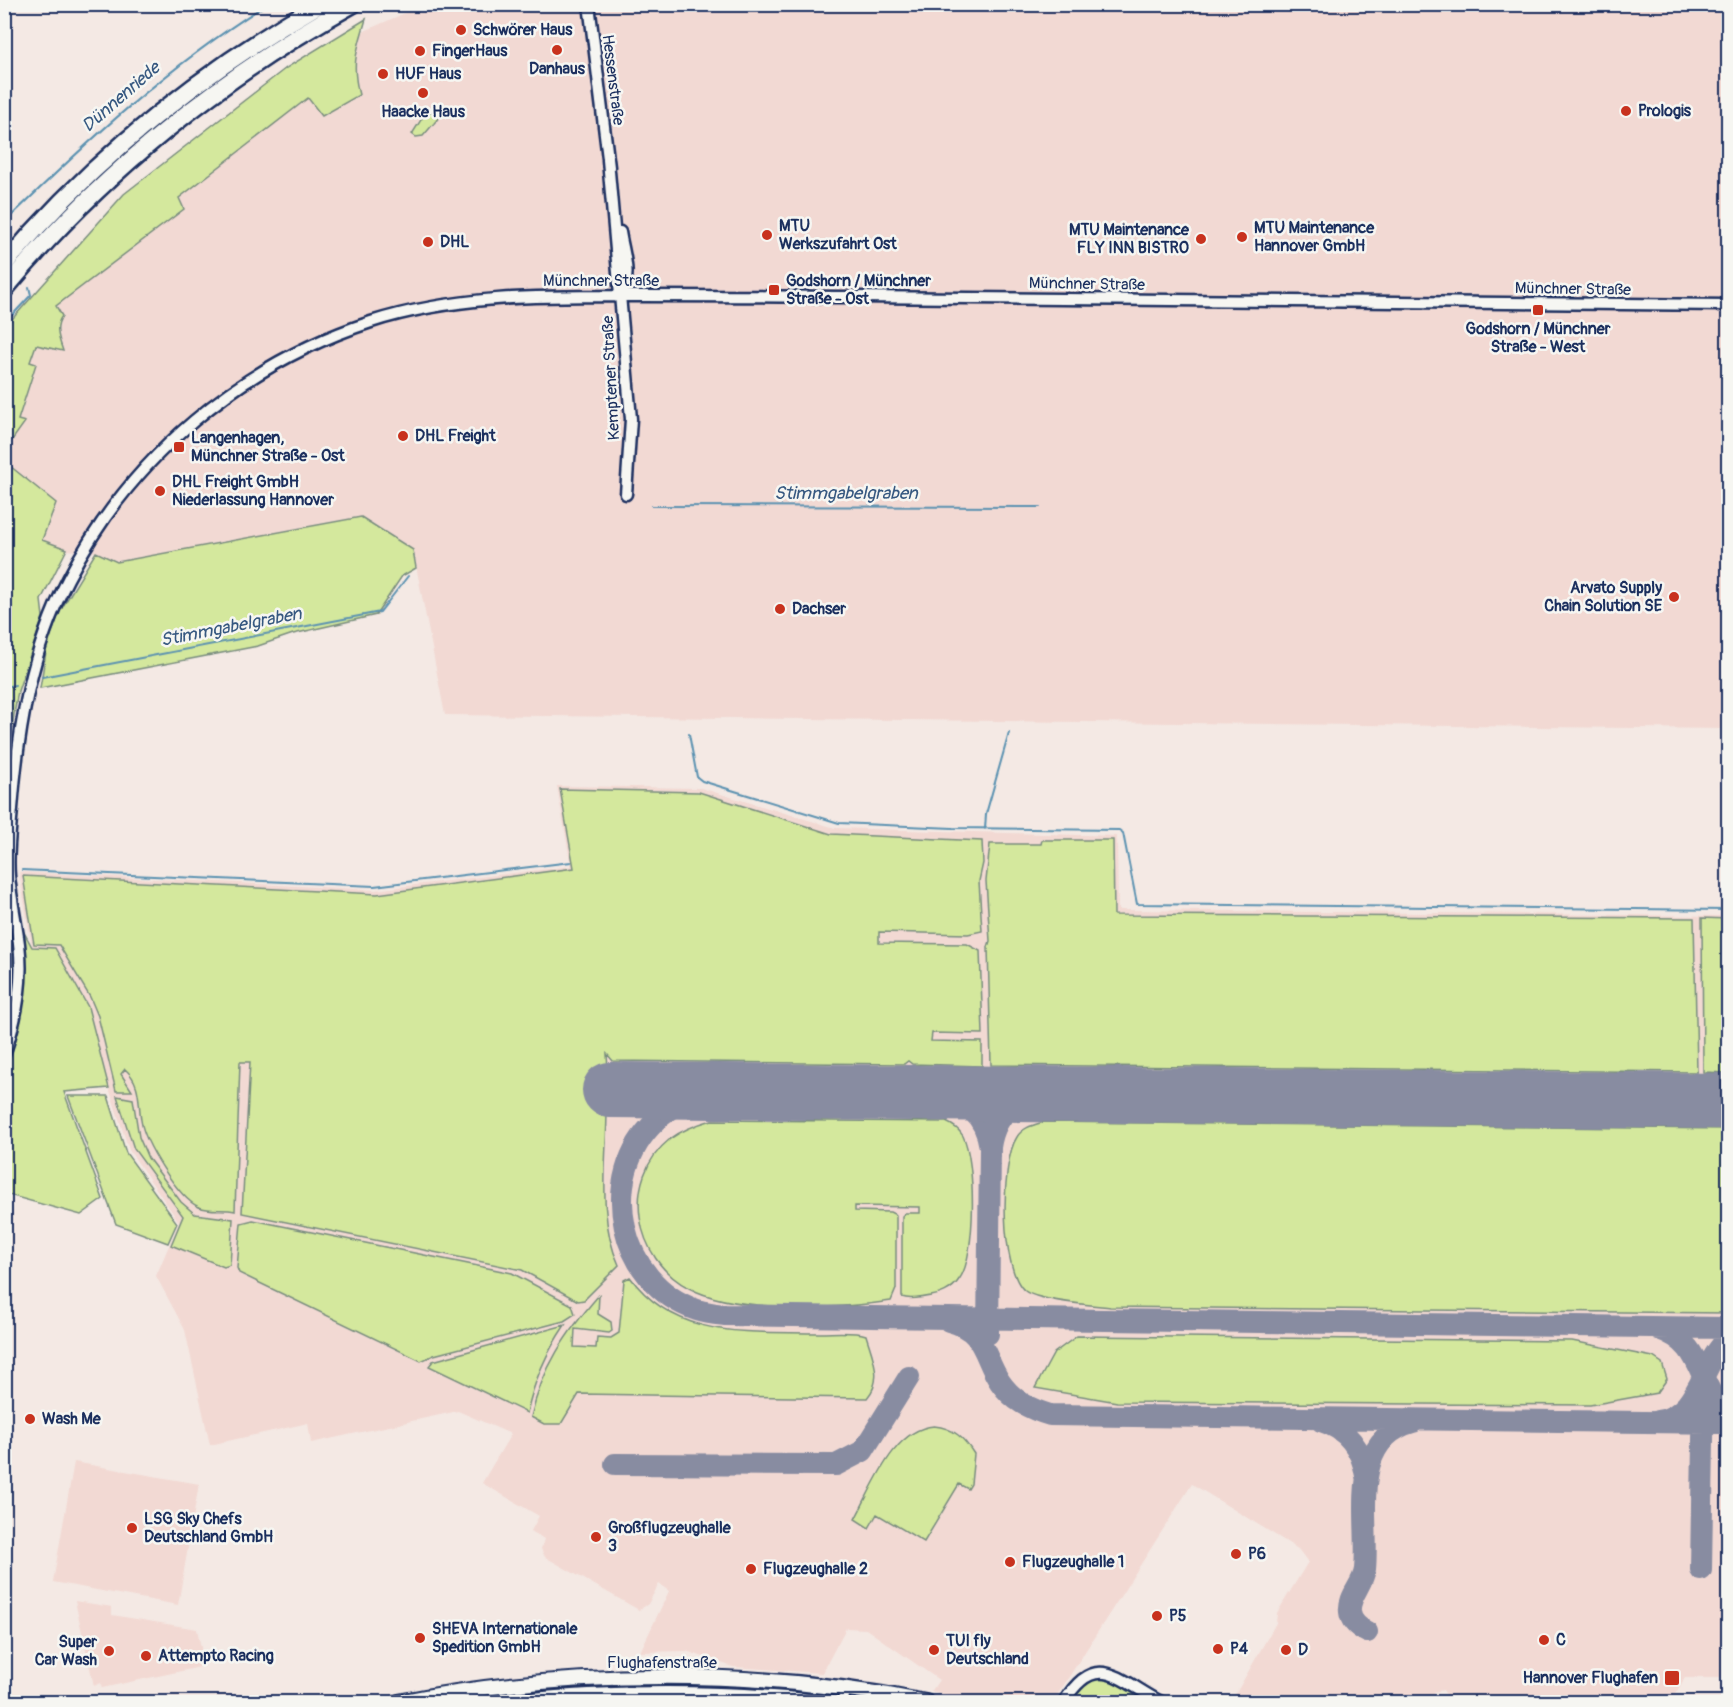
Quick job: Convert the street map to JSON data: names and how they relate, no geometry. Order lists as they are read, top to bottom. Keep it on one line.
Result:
{"streets":{"main road":["Flughafenstraße"],"street":["Hessenstraße","Münchner Straße","Kemptener Straße"]},"crossings":[["Hessenstraße","Münchner Straße"],["Hessenstraße","Kemptener Straße"],["Münchner Straße","Kemptener Straße"]],"water":["Dünnenriede","Stimmgabelgraben"],"places":{"other":["Schwörer Haus","Danhaus","FingerHaus","HUF Haus","Haacke Haus","Prologis","MTU Werkszufahrt Ost","MTU Maintenance Hannover GmbH","MTU Maintenance FLY INN BISTRO","DHL","DHL Freight","DHL Freight GmbH Niederlassung Hannover","Arvato Supply Chain Solution SE","Dachser","Wash Me","LSG Sky Chefs Deutschland GmbH","Großflugzeughalle 3","P6","Flugzeughalle 1","Flugzeughalle 2","P5","SHEVA Internationale Spedition GmbH","C","P4","TUI fly Deutschland","D","Super Car Wash","Attempto Racing"],"transit":["Godshorn / Münchner Straße - Ost","Godshorn / Münchner Straße - West","Langenhagen, Münchner Straße - Ost","Hannover Flughafen"]}}
